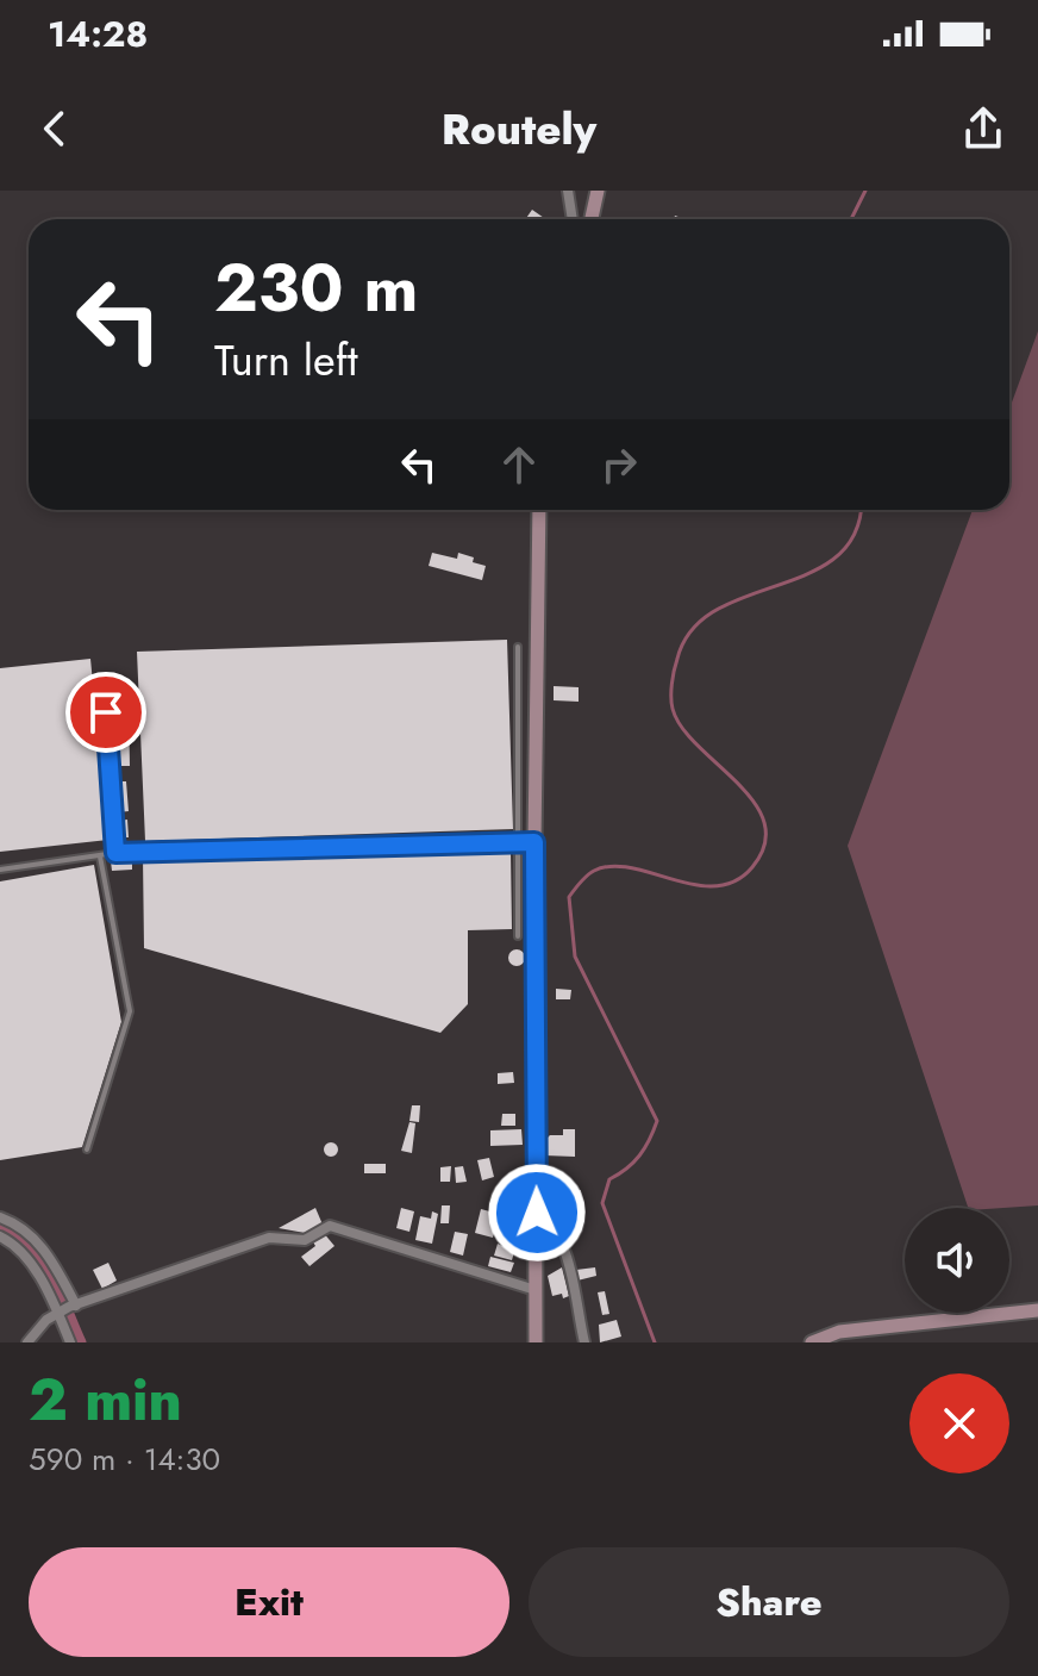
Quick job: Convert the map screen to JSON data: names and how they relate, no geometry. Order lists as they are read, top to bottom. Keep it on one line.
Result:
{"page":{"status":"14:28","header":"Routely","turn":["230 m","Turn left"],"heading":["2 min","590 m · 14:30"],"buttons":["Exit","Share"]}}
